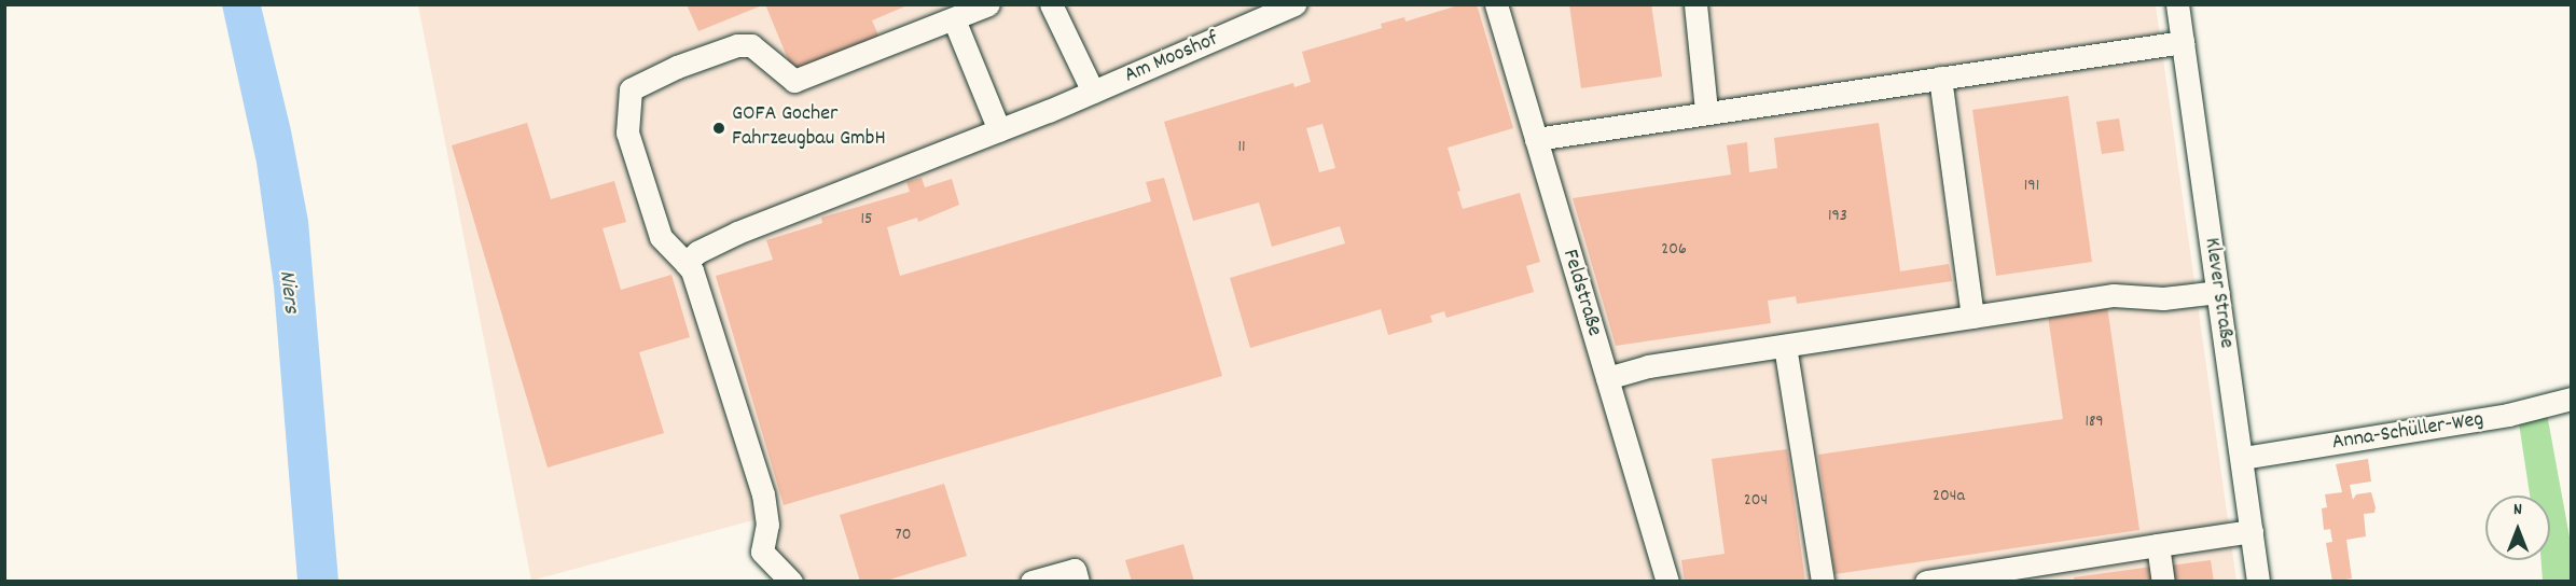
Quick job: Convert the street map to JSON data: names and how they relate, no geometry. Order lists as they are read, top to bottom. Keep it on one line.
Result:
{"streets":{"street":["Am Mooshof","Feldstraße","Klever Straße","Anna-Schüller-Weg"]},"crossings":[["Klever Straße","Anna-Schüller-Weg"]],"water":["Niers"],"places":["GOFA Gocher Fahrzeugbau GmbH"],"house_numbers":["11","191","193","15","206","189","204a","204","70"],"north":"top"}
